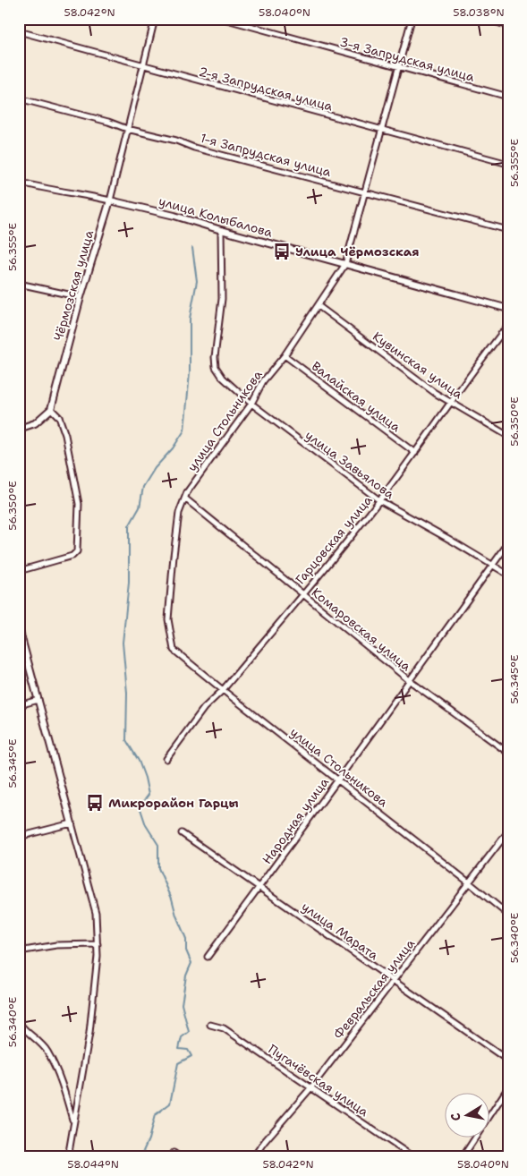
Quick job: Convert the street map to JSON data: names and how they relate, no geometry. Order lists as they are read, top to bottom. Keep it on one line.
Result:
{"streets":{"street":["3-я Запрудская улица","2-я Запрудская улица","1-я Запрудская улица","улица Колыбалова","Чёрмозская улица","Кувинская улица","Валайская улица","улица Стольникова","улица Завьялова","Гарцовская улица","Комаровская улица","Народная улица","улица Марата","Февральская улица","Пугачёвская улица"]},"crossings":[["3-я Запрудская улица","улица Стольникова"],["2-я Запрудская улица","Чёрмозская улица"],["2-я Запрудская улица","улица Стольникова"],["1-я Запрудская улица","Чёрмозская улица"],["1-я Запрудская улица","улица Стольникова"],["улица Колыбалова","Чёрмозская улица"],["улица Колыбалова","улица Стольникова"],["улица Колыбалова","улица Завьялова"],["Кувинская улица","улица Стольникова"],["Кувинская улица","Гарцовская улица"],["Валайская улица","улица Стольникова"],["Валайская улица","Гарцовская улица"],["улица Стольникова","улица Завьялова"],["улица Стольникова","Гарцовская улица"],["улица Стольникова","Комаровская улица"],["улица Стольникова","Народная улица"],["улица Стольникова","Февральская улица"],["улица Завьялова","Гарцовская улица"],["улица Завьялова","Народная улица"],["Гарцовская улица","Комаровская улица"],["Комаровская улица","Народная улица"],["Народная улица","улица Марата"],["улица Марата","Февральская улица"],["Февральская улица","Пугачёвская улица"]],"places":{"bus stop":["Улица Чёрмозская","Микрорайон Гарцы"]},"north":"left","coordinates":["58.042°N","58.040°N","58.038°N","56.355°E","56.350°E","56.345°E","56.340°E","58.044°N"]}
